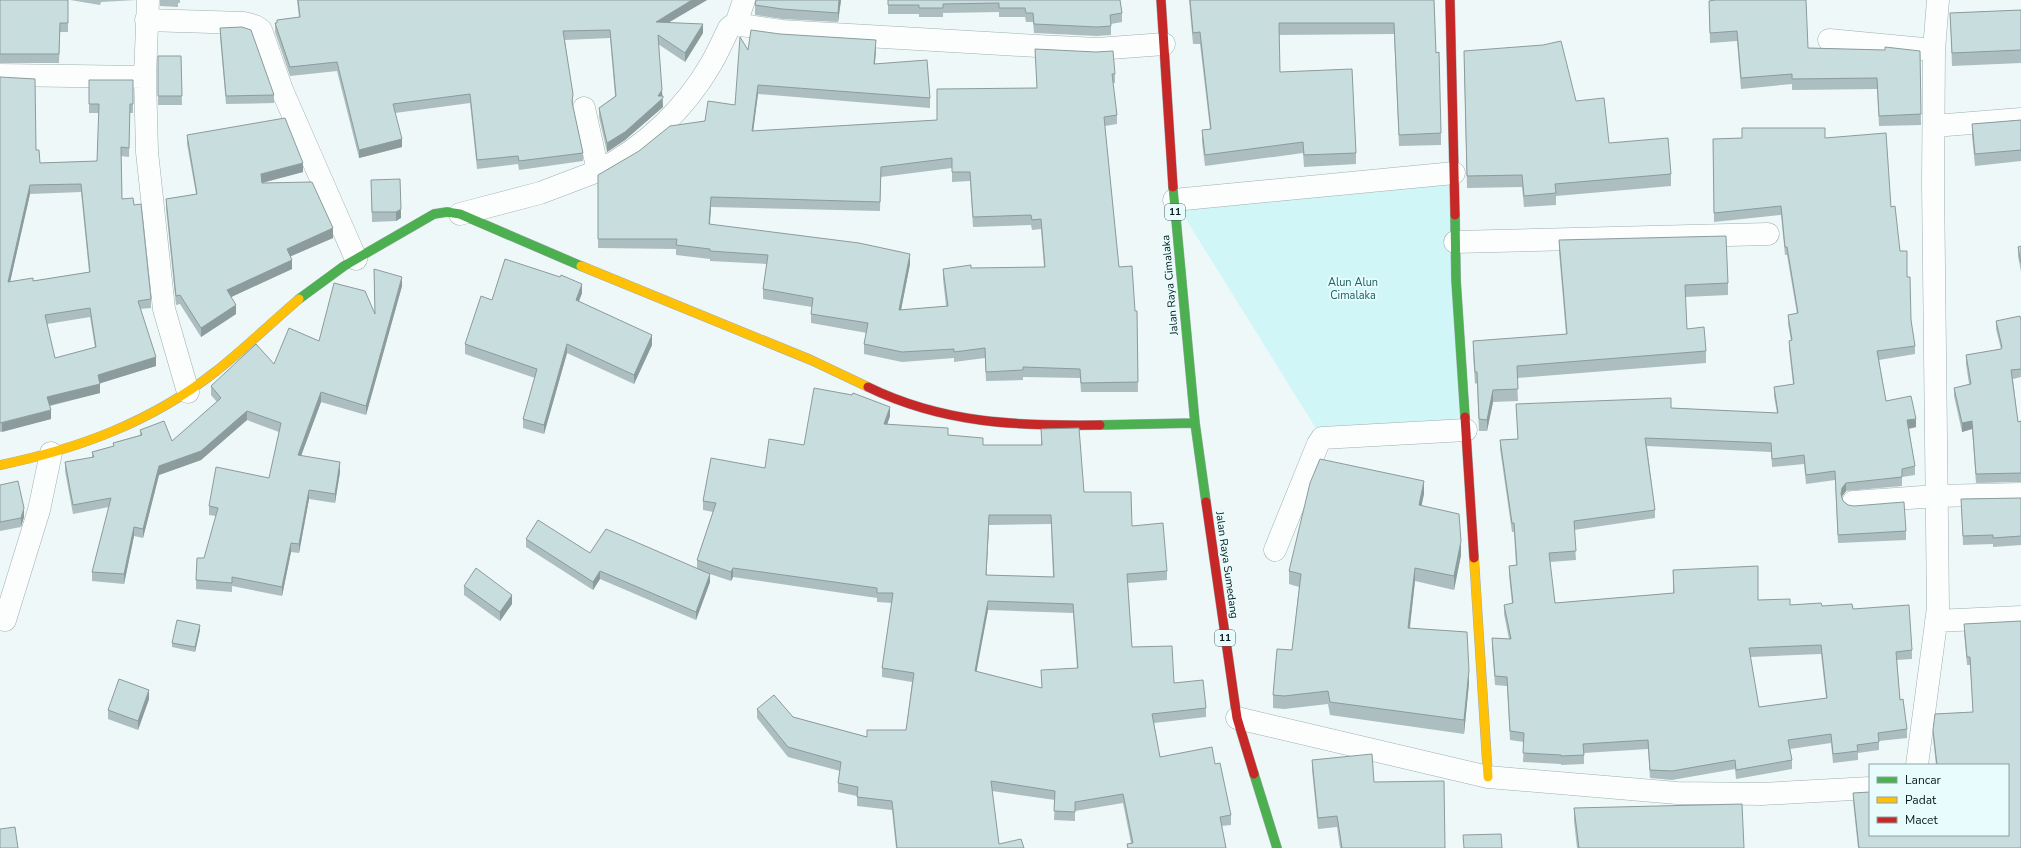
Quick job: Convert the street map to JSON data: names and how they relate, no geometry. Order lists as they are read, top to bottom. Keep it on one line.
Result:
{"streets":{"main road":["11","Jalan Raya Cimalaka","Jalan Raya Sumedang"]},"crossings":[["Jalan Raya Cimalaka","Jalan Raya Sumedang"]],"parks":["Alun Alun Cimalaka"],"legend":["Lancar","Padat","Macet"]}
